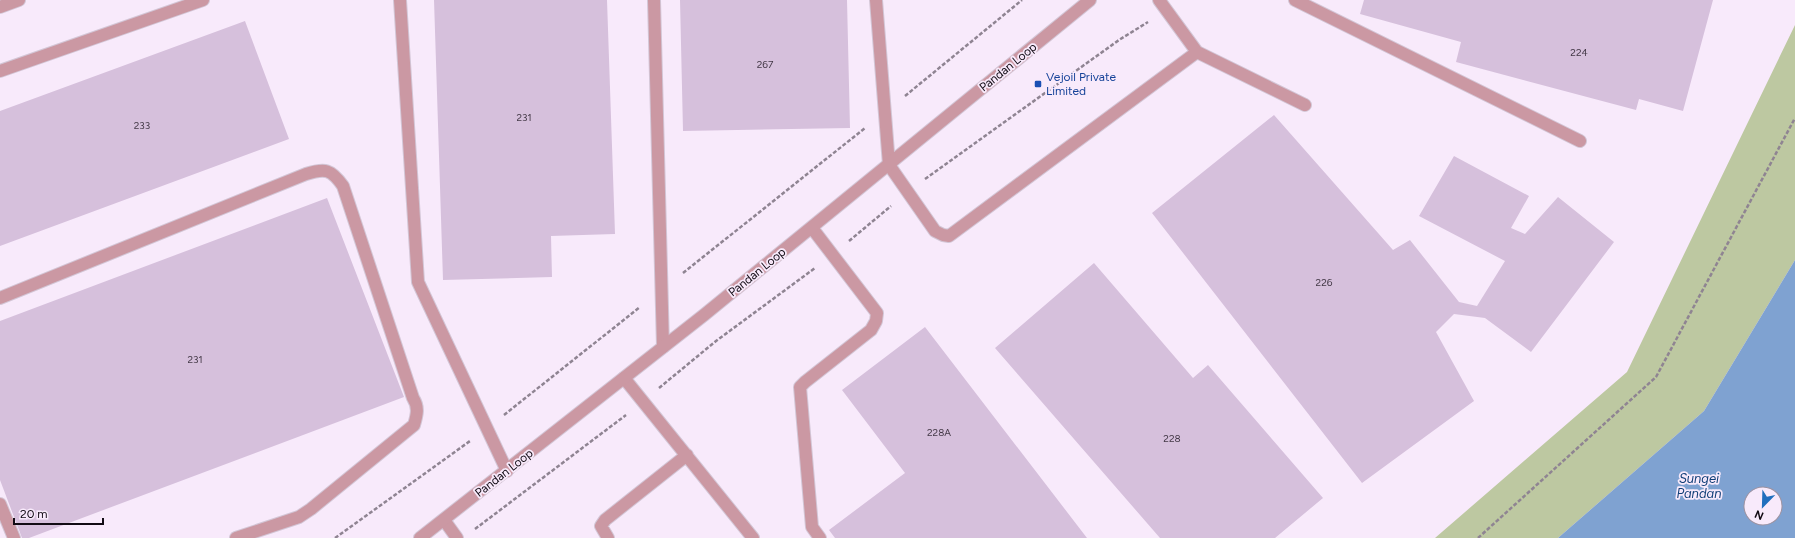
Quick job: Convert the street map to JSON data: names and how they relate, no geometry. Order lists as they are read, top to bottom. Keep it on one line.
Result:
{"streets":{"street":["Pandan Loop"]},"water":["Sungei Pandan"],"places":{"transit":["Vejoil Private Limited"]},"house_numbers":["224","267","231","233","226","231","228A","228"],"scale_bar":"20 m","north":"bottom left"}
